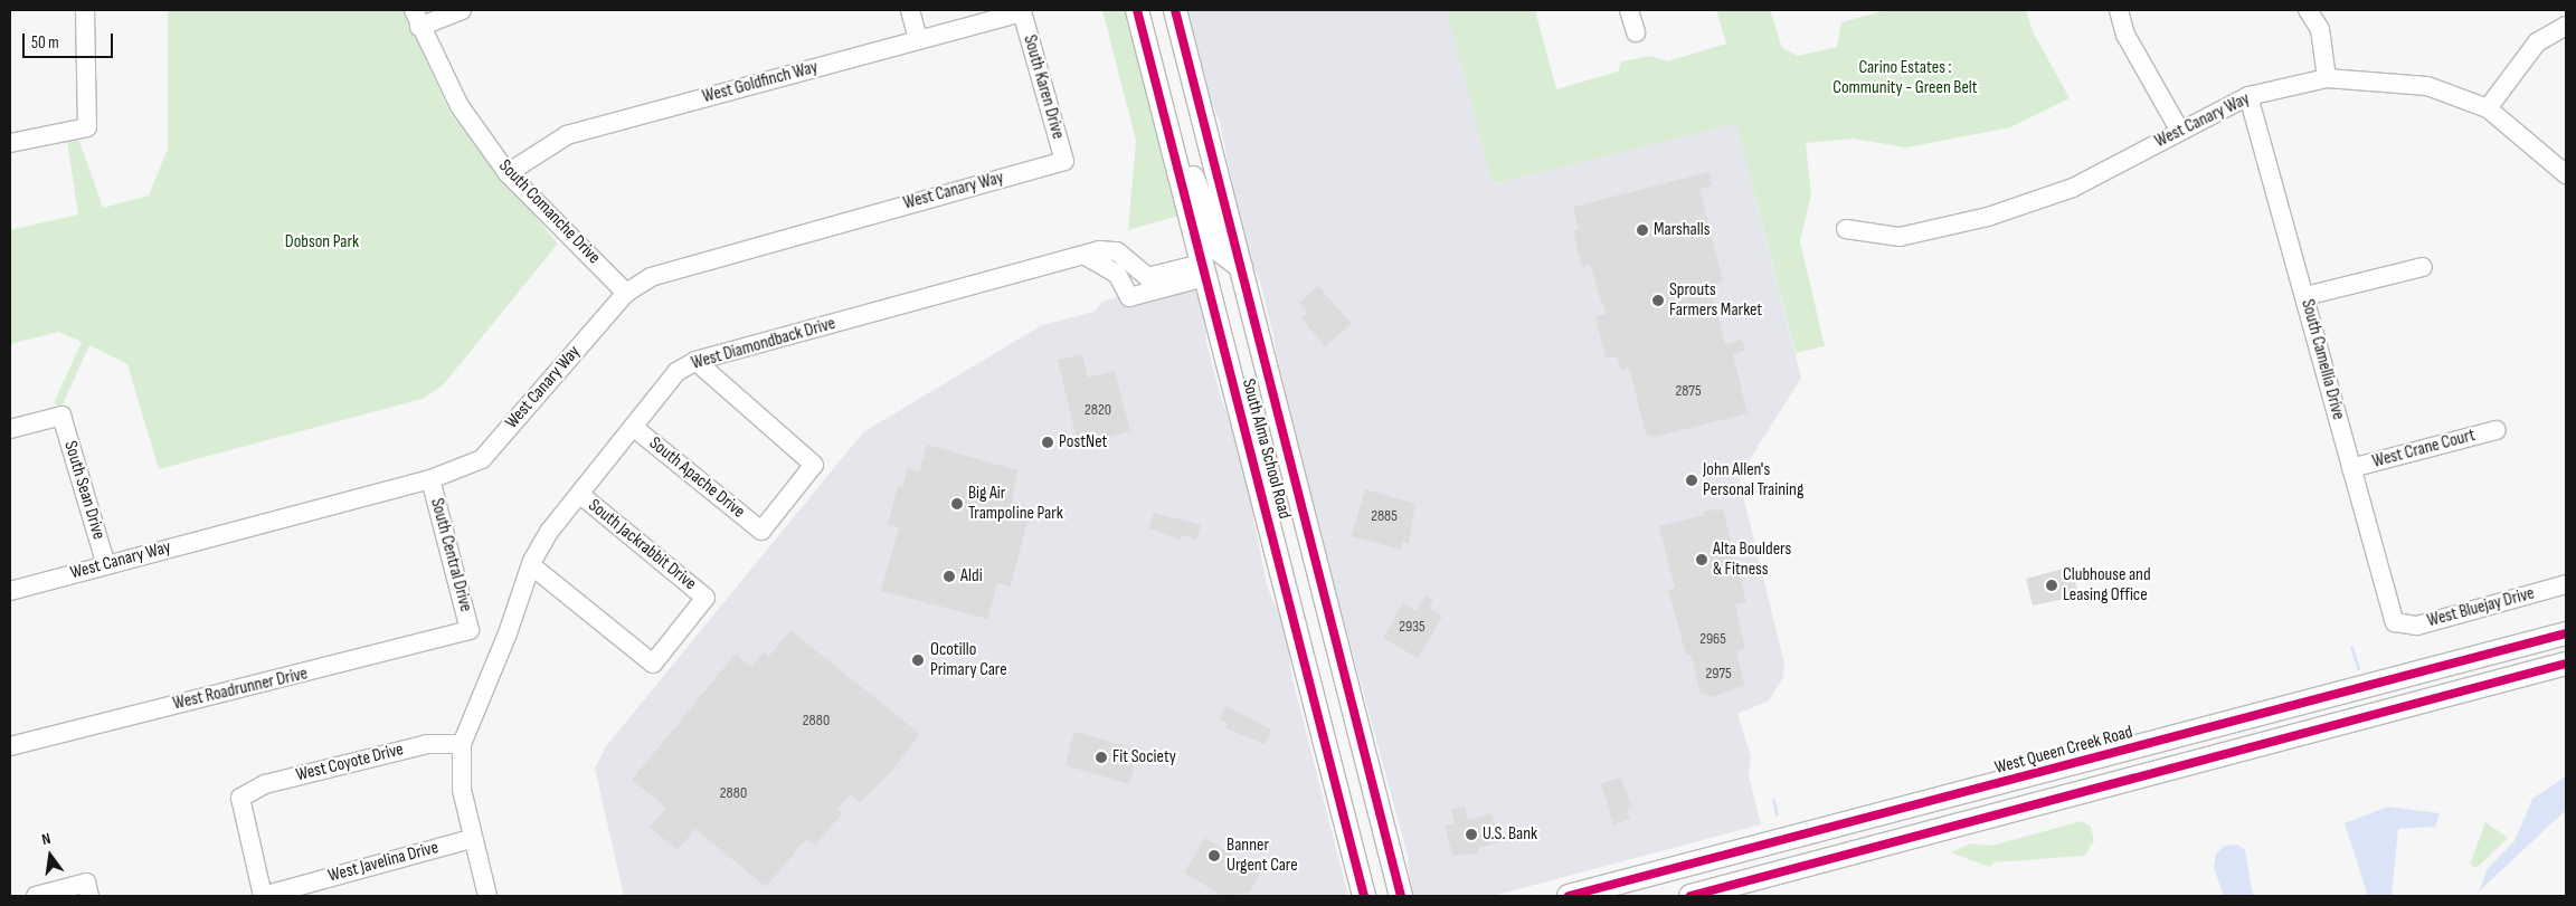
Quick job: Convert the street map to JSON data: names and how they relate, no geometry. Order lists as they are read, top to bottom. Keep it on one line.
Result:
{"streets":{"main road":["South Alma School Road","West Queen Creek Road"],"street":["West Goldfinch Way","South Karen Drive","West Canary Way","South Comanche Drive","West Diamondback Drive","South Camellia Drive","West Crane Court","South Apache Drive","South Sean Drive","South Jackrabbit Drive","South Central Drive","West Bluejay Drive","West Roadrunner Drive","West Coyote Drive","West Javelina Drive"]},"crossings":[["West Goldfinch Way","South Karen Drive"],["West Goldfinch Way","South Comanche Drive"],["South Karen Drive","West Canary Way"],["West Canary Way","South Comanche Drive"],["West Canary Way","South Camellia Drive"],["West Canary Way","South Sean Drive"],["West Canary Way","South Central Drive"],["West Diamondback Drive","South Alma School Road"],["West Diamondback Drive","South Apache Drive"],["West Diamondback Drive","South Jackrabbit Drive"],["West Diamondback Drive","West Coyote Drive"],["South Camellia Drive","West Crane Court"],["South Camellia Drive","West Bluejay Drive"],["South Central Drive","West Roadrunner Drive"],["West Coyote Drive","West Javelina Drive"]],"parks":["Carino Estates : Community - Green Belt","Dobson Park"],"places":["Marshalls","Sprouts Farmers Market","PostNet","John Allen's Personal Training","Big Air Trampoline Park","Alta Boulders & Fitness","Aldi","Clubhouse and Leasing Office","Ocotillo Primary Care","Fit Society","U.S. Bank","Banner Urgent Care"],"house_numbers":["2875","2820","2885","2935","2965","2975","2880","2880"],"scale_bar":"50 m","north":"top"}
